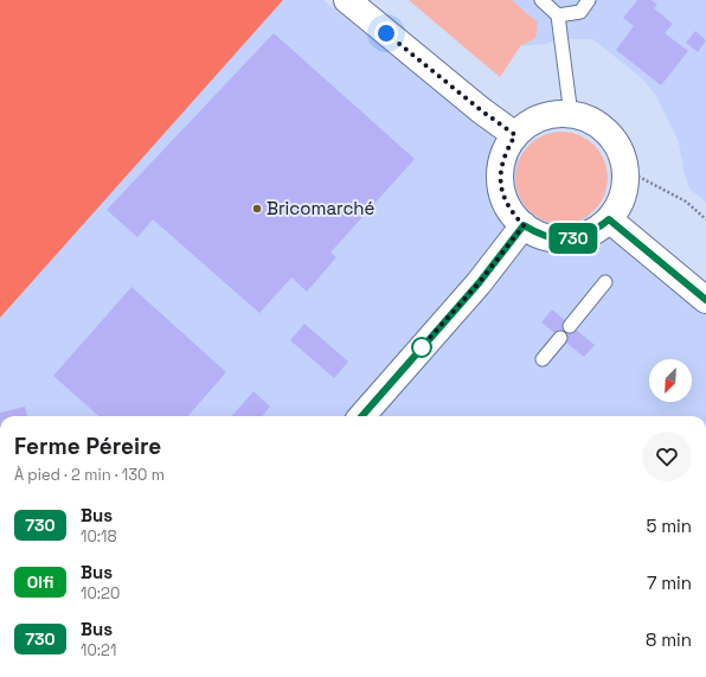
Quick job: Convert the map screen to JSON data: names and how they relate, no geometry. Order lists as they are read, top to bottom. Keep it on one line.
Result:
{"places":["Bricomarché"],"lines":["bus line 730"],"north":"bottom left","page":{"on_map":"730","heading":["Ferme Péreire","À pied · 2 min · 130 m"],"list":[{"mark":"730","name":"Bus","note":"10:18","value":"5 min"},{"mark":"Olfi","name":"Bus","note":"10:20","value":"7 min"},{"mark":"730","name":"Bus","note":"10:21","value":"8 min"}]}}
